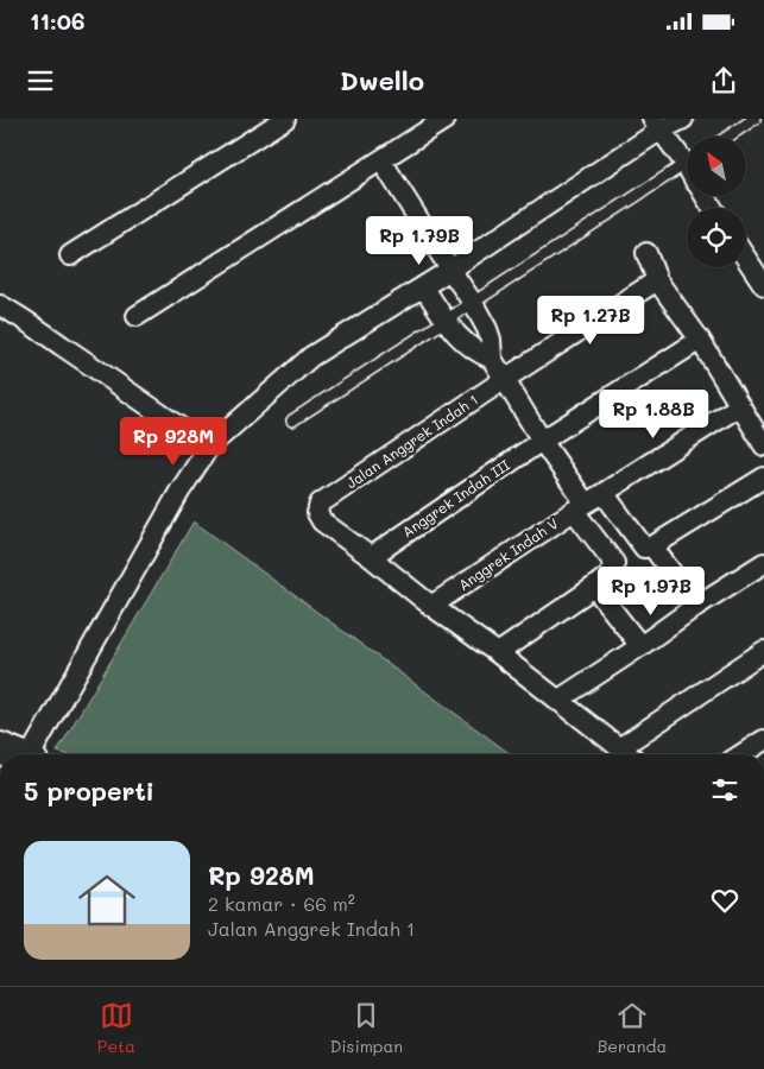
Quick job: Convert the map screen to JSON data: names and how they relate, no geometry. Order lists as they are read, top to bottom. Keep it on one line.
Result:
{"streets":{"street":["Jalan Anggrek Indah 1","Anggrek Indah III","Anggrek Indah V"]},"crossings":[["Jalan Anggrek Indah 1","Anggrek Indah III"]],"north":"top left","page":{"status":"11:06","header":"Dwello","price":["Rp 1.79B","Rp 1.27B","Rp 1.88B","Rp 928M","Rp 1.97B"],"heading":"5 properti","list":[{"name":"Rp 928M","note":"2 kamar · 66 m² · Jalan Anggrek Indah 1"}],"tabs":["Peta","Disimpan","Beranda"]}}
